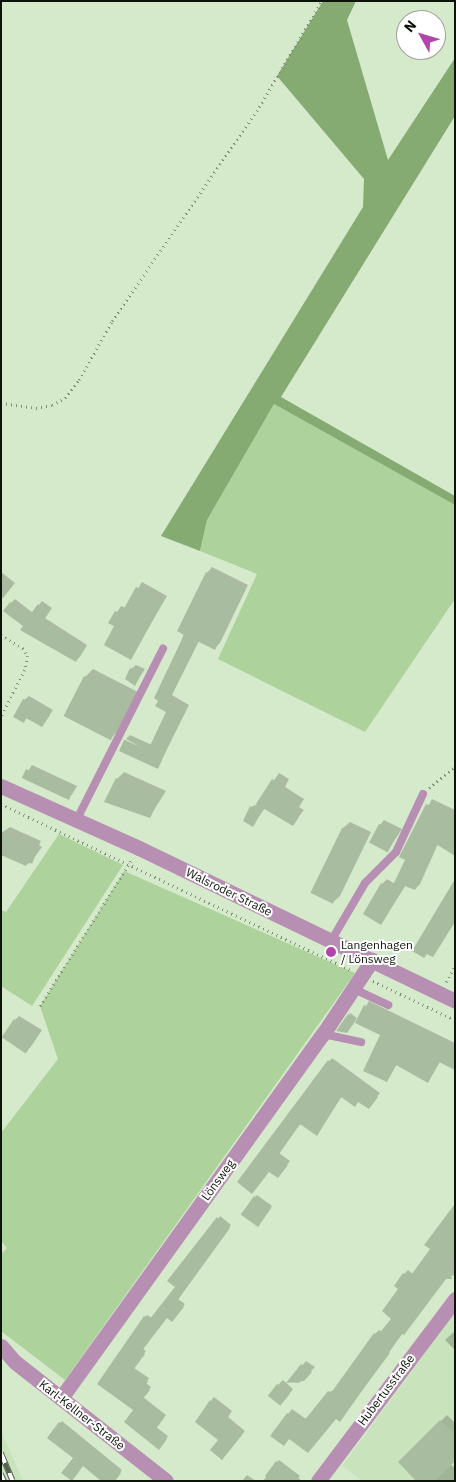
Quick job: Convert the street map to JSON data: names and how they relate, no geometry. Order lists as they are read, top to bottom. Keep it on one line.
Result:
{"streets":{"street":["Walsroder Straße","Lönsweg","Hubertusstraße","Karl-Kellner-Straße"]},"crossings":[["Walsroder Straße","Lönsweg"],["Lönsweg","Karl-Kellner-Straße"]],"places":["Langenhagen / Lönsweg"],"north":"top left"}
